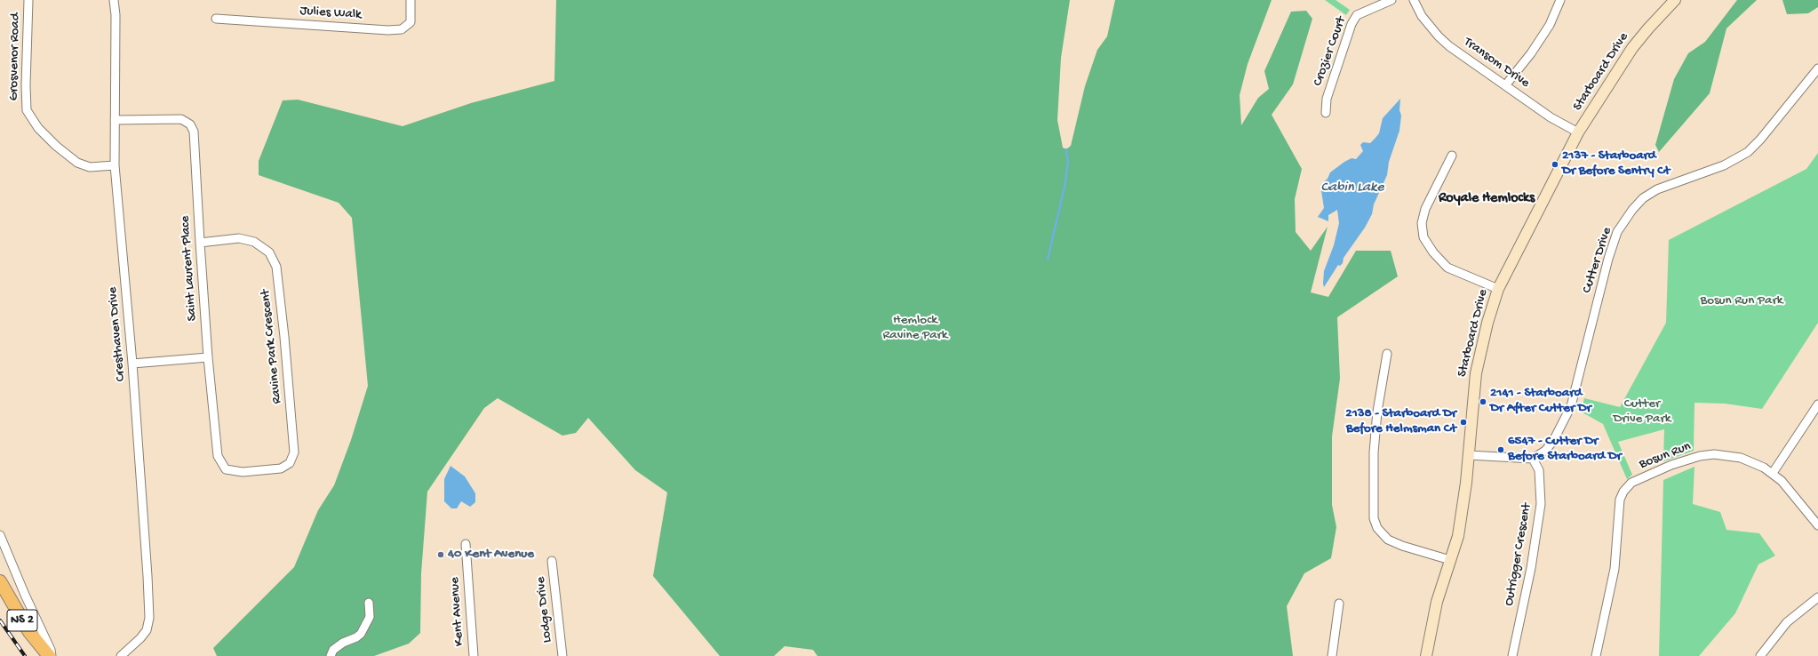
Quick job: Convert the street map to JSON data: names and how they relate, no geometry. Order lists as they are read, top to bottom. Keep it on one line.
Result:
{"streets":{"main road":["NS 2"],"street":["Julies Walk","Crozier Court","Grosvenor Road","Transom Drive","Starboard Drive","Cutter Drive","Saint Laurent Place","Cresthaven Drive","Ravine Park Crescent","Bosun Run","Outrigger Crescent","Lodge Drive","Kent Avenue"]},"crossings":[["Grosvenor Road","Cresthaven Drive"],["Transom Drive","Starboard Drive"],["Cutter Drive","Outrigger Crescent"],["Saint Laurent Place","Cresthaven Drive"],["Saint Laurent Place","Ravine Park Crescent"]],"districts":["Royale Hemlocks"],"water":["Cabin Lake"],"parks":["Bosun Run Park","Hemlock Ravine Park","Cutter Drive Park"],"places":["2137 - Starboard Dr Before Sentry Ct","2141 - Starboard Dr After Cutter Dr","2138 - Starboard Dr Before Helmsman Ct","6547 - Cutter Dr Before Starboard Dr","40 Kent Avenue"]}
